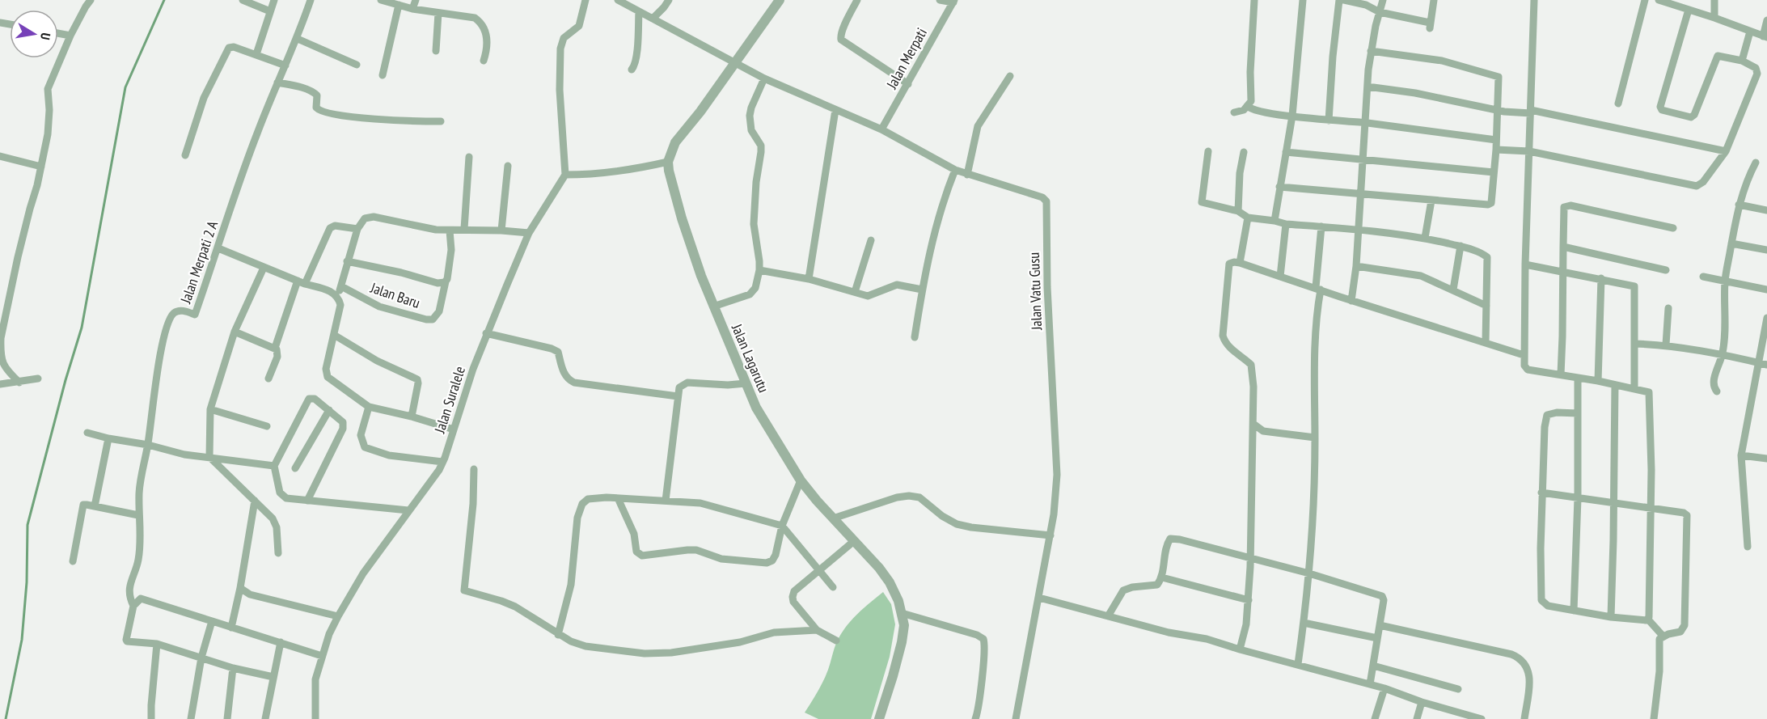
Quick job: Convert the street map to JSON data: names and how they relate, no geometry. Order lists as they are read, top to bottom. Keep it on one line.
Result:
{"streets":{"street":["Jalan Merpati","Jalan Merpati 2 A","Jalan Vatu Gusu","Jalan Baru","Jalan Lagarutu","Jalan Suralele"]},"crossings":[["Jalan Merpati","Jalan Vatu Gusu"]],"north":"right"}
